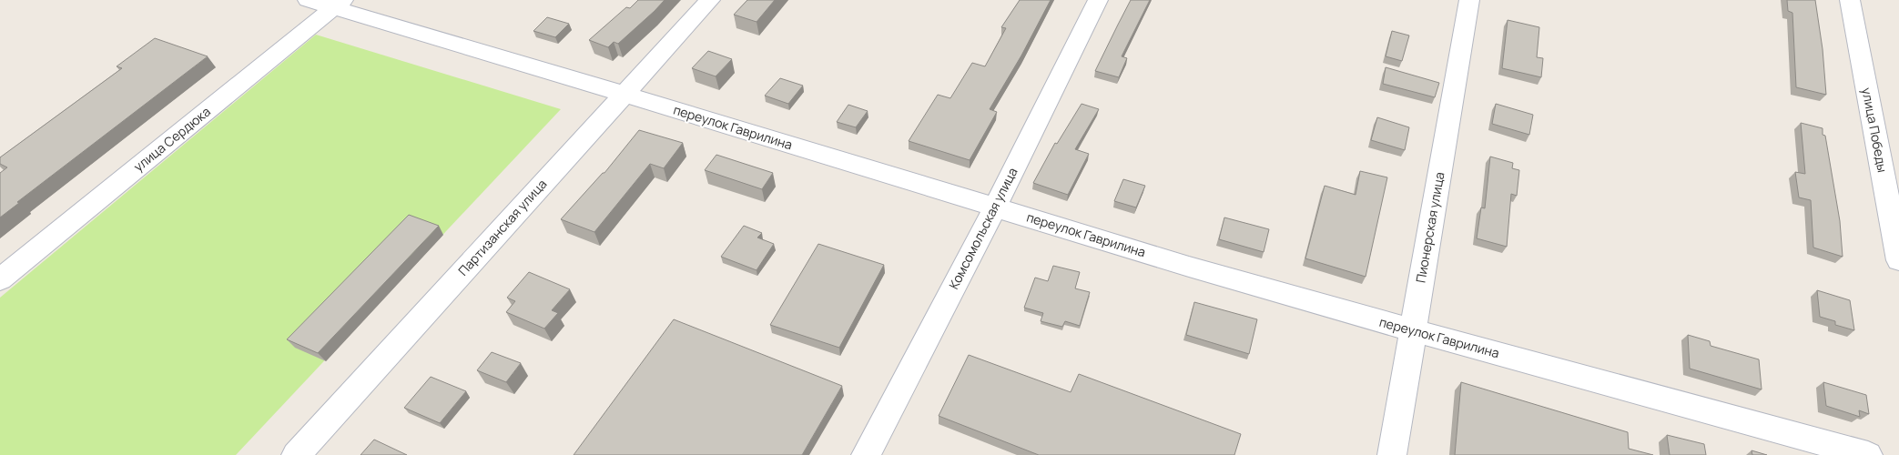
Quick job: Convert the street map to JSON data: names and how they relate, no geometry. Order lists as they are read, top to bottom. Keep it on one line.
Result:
{"streets":{"street":["переулок Гаврилина","улица Победы","улица Сердюка","Партизанская улица","Пионерская улица","Комсомольская улица"]},"crossings":[["переулок Гаврилина","улица Сердюка"],["переулок Гаврилина","Партизанская улица"],["переулок Гаврилина","Пионерская улица"],["переулок Гаврилина","Комсомольская улица"]]}
